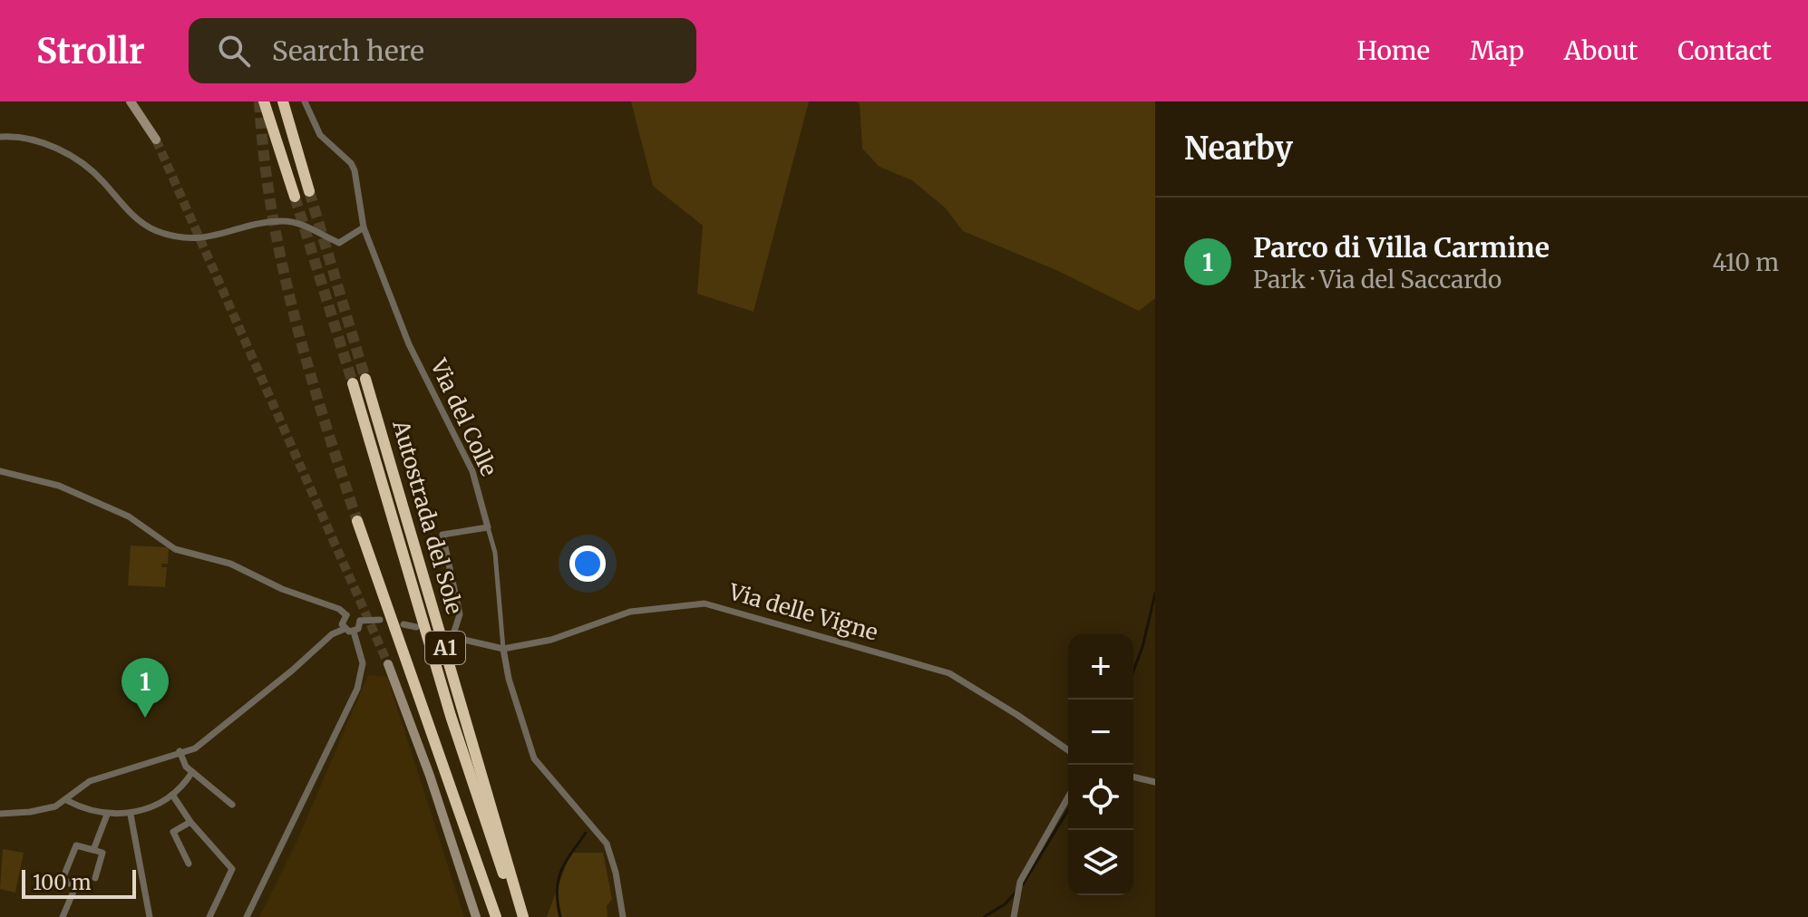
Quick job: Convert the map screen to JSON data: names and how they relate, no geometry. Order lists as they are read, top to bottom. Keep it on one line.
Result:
{"streets":{"highway":["Autostrada del Sole","A1"],"street":["Via del Colle","Via delle Vigne"]},"crossings":[["Via del Colle","Via delle Vigne"]],"scale_bar":"100 m","page":{"header":"Strollr","search":"Search here","nav":["Home","Map","About","Contact"],"heading":"Nearby","list":[{"mark":"1","name":"Parco di Villa Carmine","note":"Park · Via del Saccardo","value":"410 m"}],"map_buttons":["+","−"],"pins":"1","scale":"100 m"}}
